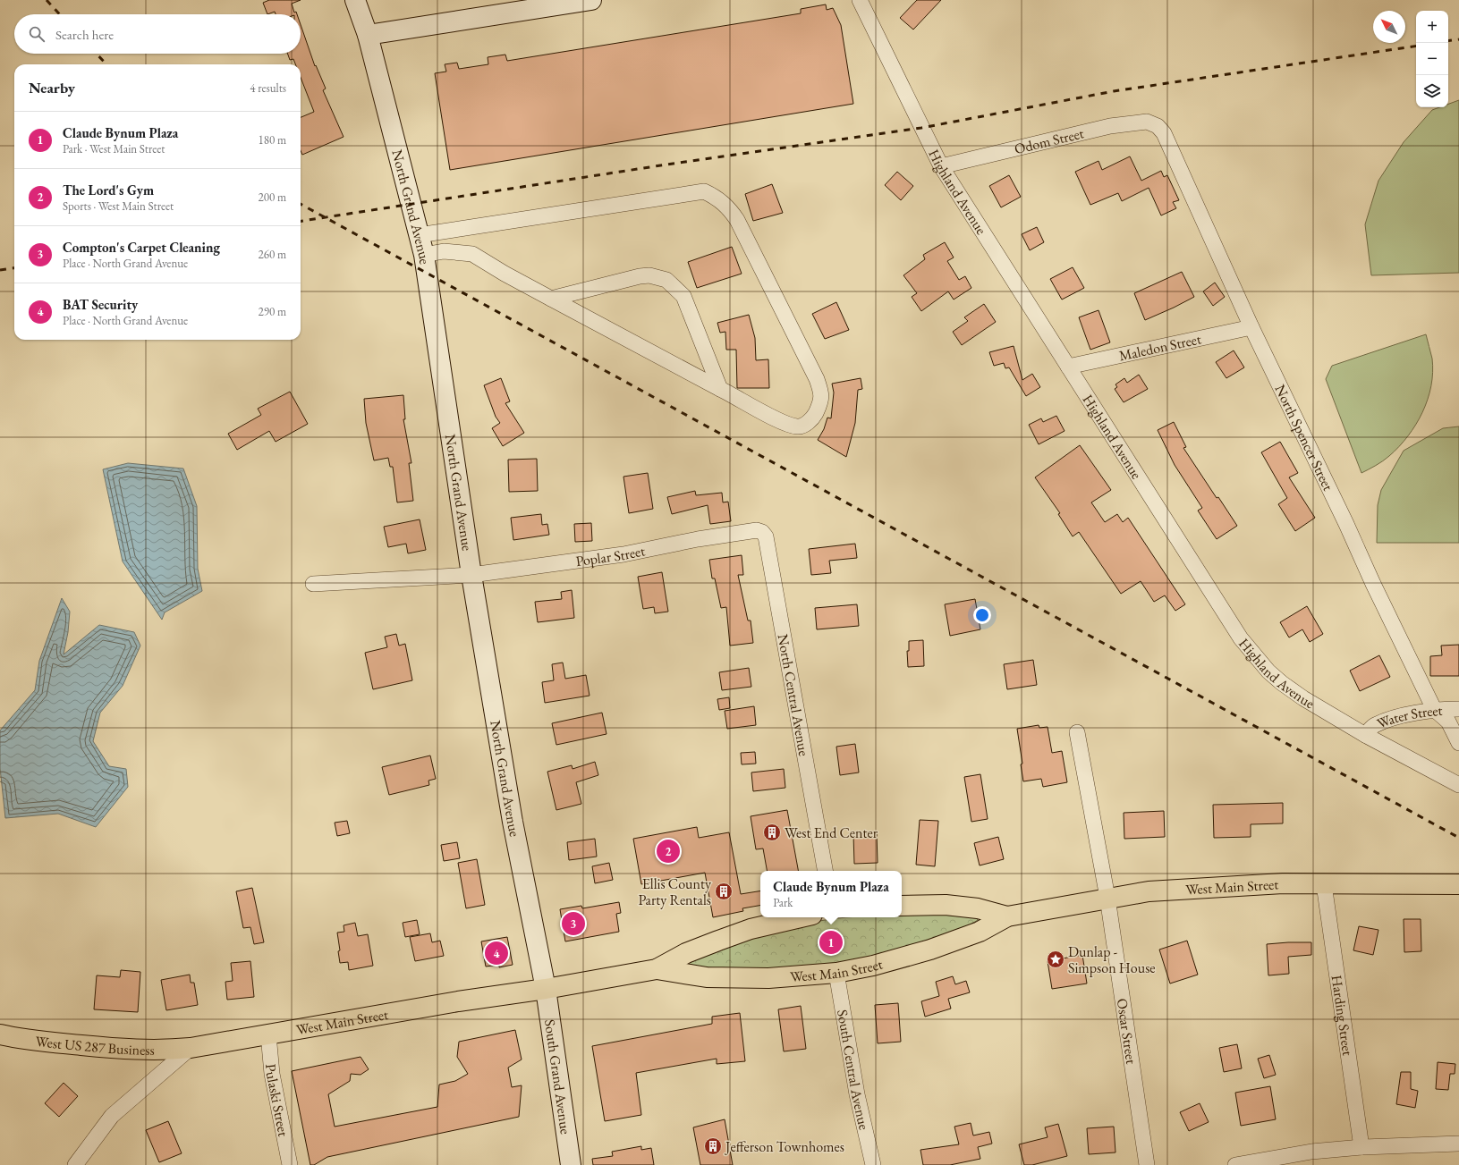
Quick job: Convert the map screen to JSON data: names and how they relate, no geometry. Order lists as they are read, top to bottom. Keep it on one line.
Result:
{"streets":{"main road":["North Grand Avenue","West Main Street","West US 287 Business","South Grand Avenue"],"street":["Odom Street","Highland Avenue","Maledon Street","North Spencer Street","Poplar Street","North Central Avenue","Water Street","Harding Street","Oscar Street","South Central Avenue","Pulaski Street"]},"crossings":[["Odom Street","Highland Avenue"],["Odom Street","North Spencer Street"],["Highland Avenue","Maledon Street"],["Highland Avenue","Water Street"],["North Grand Avenue","Poplar Street"],["North Grand Avenue","West Main Street"],["North Grand Avenue","South Grand Avenue"],["Maledon Street","North Spencer Street"],["North Spencer Street","Water Street"],["Poplar Street","North Central Avenue"],["West Main Street","Harding Street"],["West Main Street","Oscar Street"],["West Main Street","West US 287 Business"],["West Main Street","South Central Avenue"],["West Main Street","South Grand Avenue"],["West Main Street","Pulaski Street"]],"places":{"building":["West End Center","Ellis County Party Rentals","Jefferson Townhomes"],"place":["Dunlap - Simpson House"]},"north":"top left","page":{"map_buttons":["+","−"],"search":"Search here","heading":["Nearby","4 results"],"list":[{"mark":"1","name":"Claude Bynum Plaza","note":"Park · West Main Street","value":"180 m"},{"mark":"2","name":"The Lord's Gym","note":"Sports · West Main Street","value":"200 m"},{"mark":"3","name":"Compton's Carpet Cleaning","note":"Place · North Grand Avenue","value":"260 m"},{"mark":"4","name":"BAT Security","note":"Place · North Grand Avenue","value":"290 m"}],"pins":["2","3","1","4"],"popup":["Claude Bynum Plaza","Park"]}}
